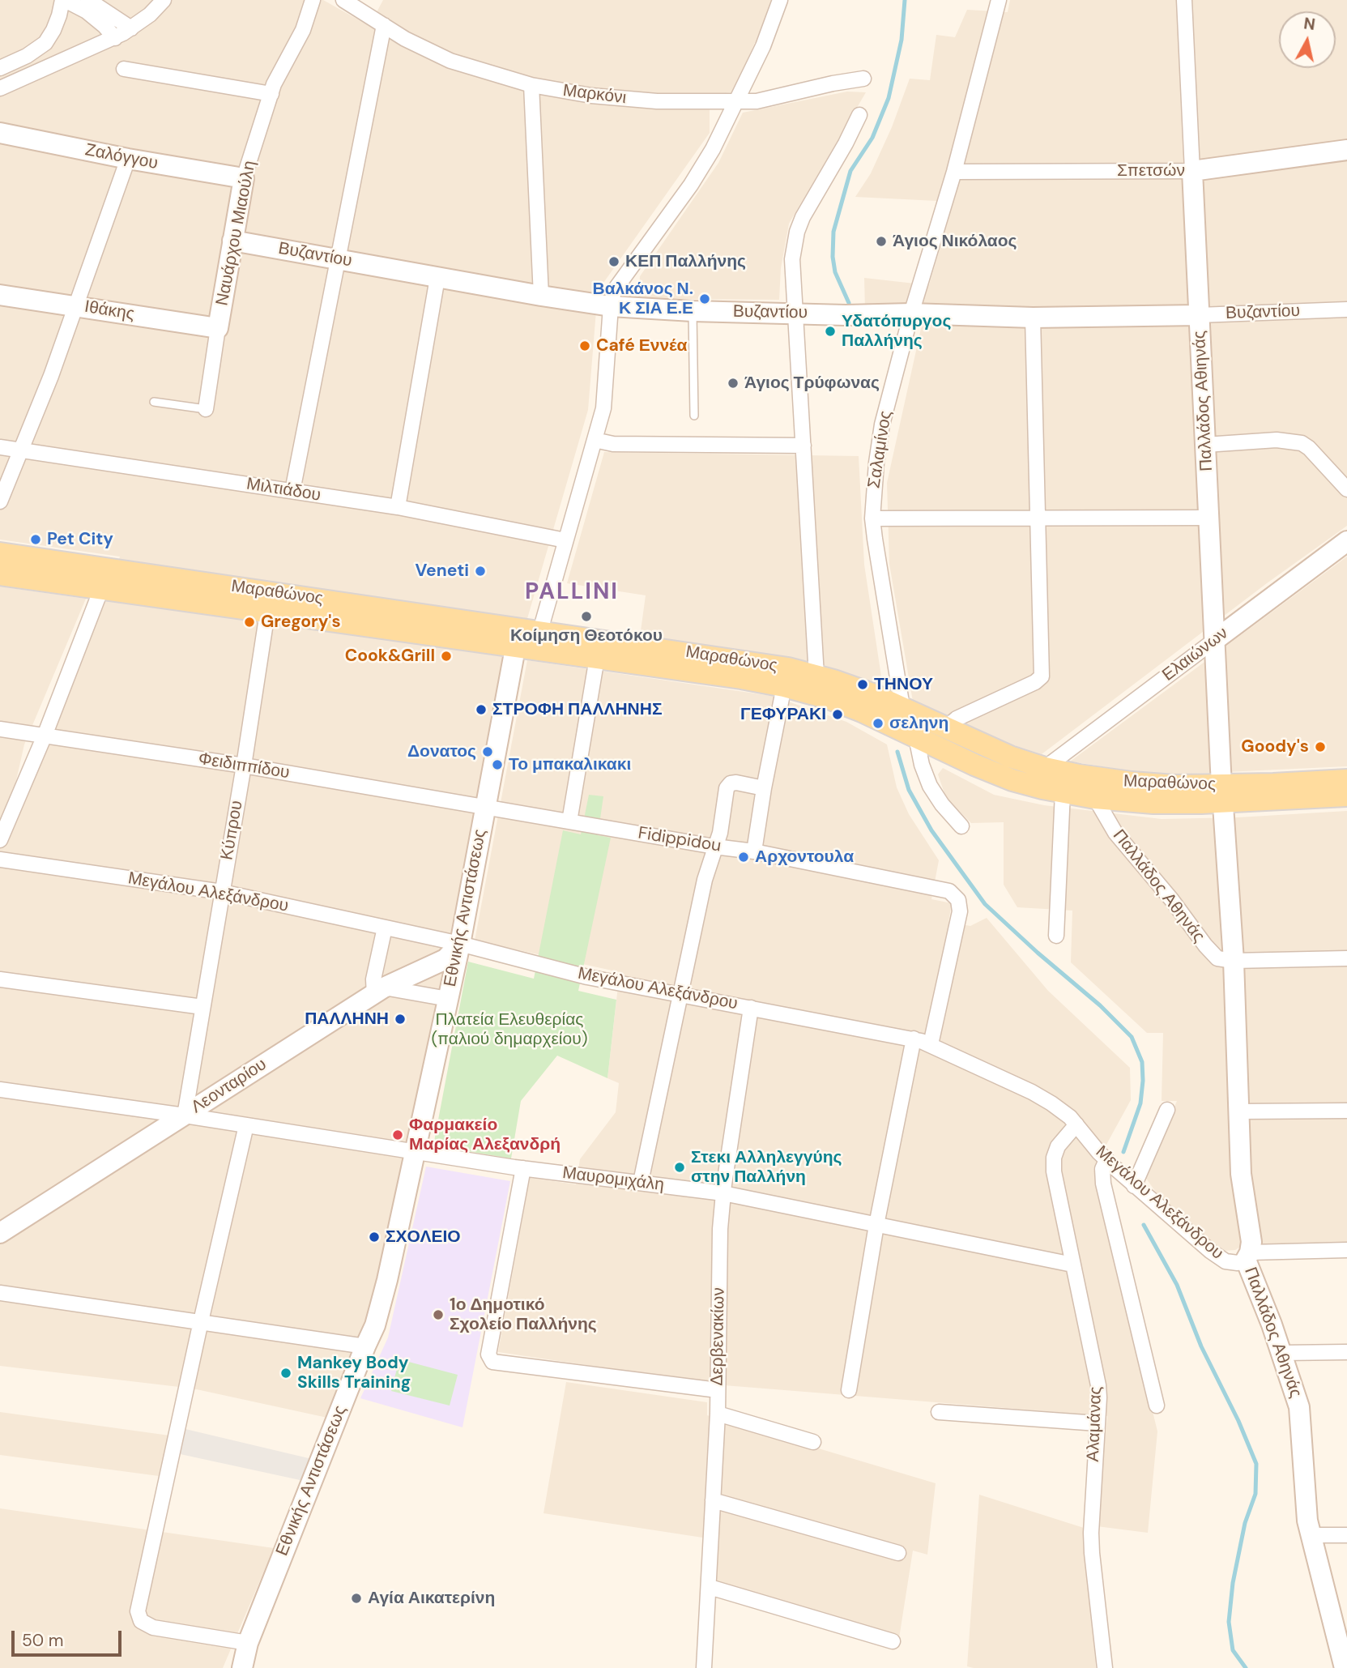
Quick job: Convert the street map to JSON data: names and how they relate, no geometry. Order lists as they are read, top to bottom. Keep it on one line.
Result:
{"streets":{"main road":["Μαραθώνος"],"street":["Μαρκόνι","Ζαλόγγου","Σπετσών","Ναυάρχου Μιαούλη","Βυζαντίου","Ιθάκης","Παλλάδος Αθιηνάς","Σαλαμίνος","Μιλτιάδου","Ελαιώνων","Φειδιππίδου","Κύπρου","Fidippidou","Παλλάδος Αθηνάς","Μεγάλου Αλεξάνδρου","Εθνικής Αντιστάσεως","Λεονταρίου","Μαυρομιχάλη","Δερβενακίων","Αλαμάνας"]},"crossings":[["Ζαλόγγου","Ναυάρχου Μιαούλη"],["Σπετσών","Παλλάδος Αθιηνάς"],["Σπετσών","Σαλαμίνος"],["Ναυάρχου Μιαούλη","Βυζαντίου"],["Ναυάρχου Μιαούλη","Ιθάκης"],["Βυζαντίου","Παλλάδος Αθιηνάς"],["Βυζαντίου","Σαλαμίνος"],["Παλλάδος Αθιηνάς","Μαραθώνος"],["Παλλάδος Αθιηνάς","Ελαιώνων"],["Παλλάδος Αθιηνάς","Παλλάδος Αθηνάς"],["Σαλαμίνος","Μαραθώνος"],["Μαραθώνος","Ελαιώνων"],["Μαραθώνος","Κύπρου"],["Μαραθώνος","Παλλάδος Αθηνάς"],["Μαραθώνος","Εθνικής Αντιστάσεως"],["Φειδιππίδου","Κύπρου"],["Φειδιππίδου","Fidippidou"],["Φειδιππίδου","Εθνικής Αντιστάσεως"],["Κύπρου","Μεγάλου Αλεξάνδρου"],["Κύπρου","Λεονταρίου"],["Κύπρου","Μαυρομιχάλη"],["Fidippidou","Μεγάλου Αλεξάνδρου"],["Fidippidou","Εθνικής Αντιστάσεως"],["Παλλάδος Αθηνάς","Μεγάλου Αλεξάνδρου"],["Μεγάλου Αλεξάνδρου","Εθνικής Αντιστάσεως"],["Μεγάλου Αλεξάνδρου","Λεονταρίου"],["Μεγάλου Αλεξάνδρου","Δερβενακίων"],["Μεγάλου Αλεξάνδρου","Αλαμάνας"],["Εθνικής Αντιστάσεως","Λεονταρίου"],["Εθνικής Αντιστάσεως","Μαυρομιχάλη"],["Λεονταρίου","Μαυρομιχάλη"],["Μαυρομιχάλη","Δερβενακίων"],["Μαυρομιχάλη","Αλαμάνας"]],"districts":["PALLINI"],"parks":["Πλατεία Ελευθερίας (παλιού δημαρχείου)"],"places":["Άγιος Νικόλαος","ΚΕΠ Παλλήνης","Βαλκάνος Ν. Κ ΣΙΑ Ε.Ε","Υδατόπυργος Παλλήνης","Café Εννέα","Άγιος Τρύφωνας","Pet City","Veneti","Κοίμηση Θεοτόκου","Gregory's","Cook&Grill","ΤΗΝΟΥ","ΣΤΡΟΦΗ ΠΑΛΛΗΝΗΣ","ΓΕΦΥΡΑΚΙ","σεληνη","Goody's","Δονατος","Το μπακαλικακι","Αρχοντουλα","ΠΑΛΛΗΝΗ","Φαρμακείο Μαρίας Αλεξανδρή","Στεκι Αλληλεγγύης στην Παλλήνη","ΣΧΟΛΕΙΟ","1ο Δημοτικό Σχολείο Παλλήνης","Mankey Body Skills Training","Αγία Αικατερίνη"],"scale_bar":"50 m","north":"top"}
